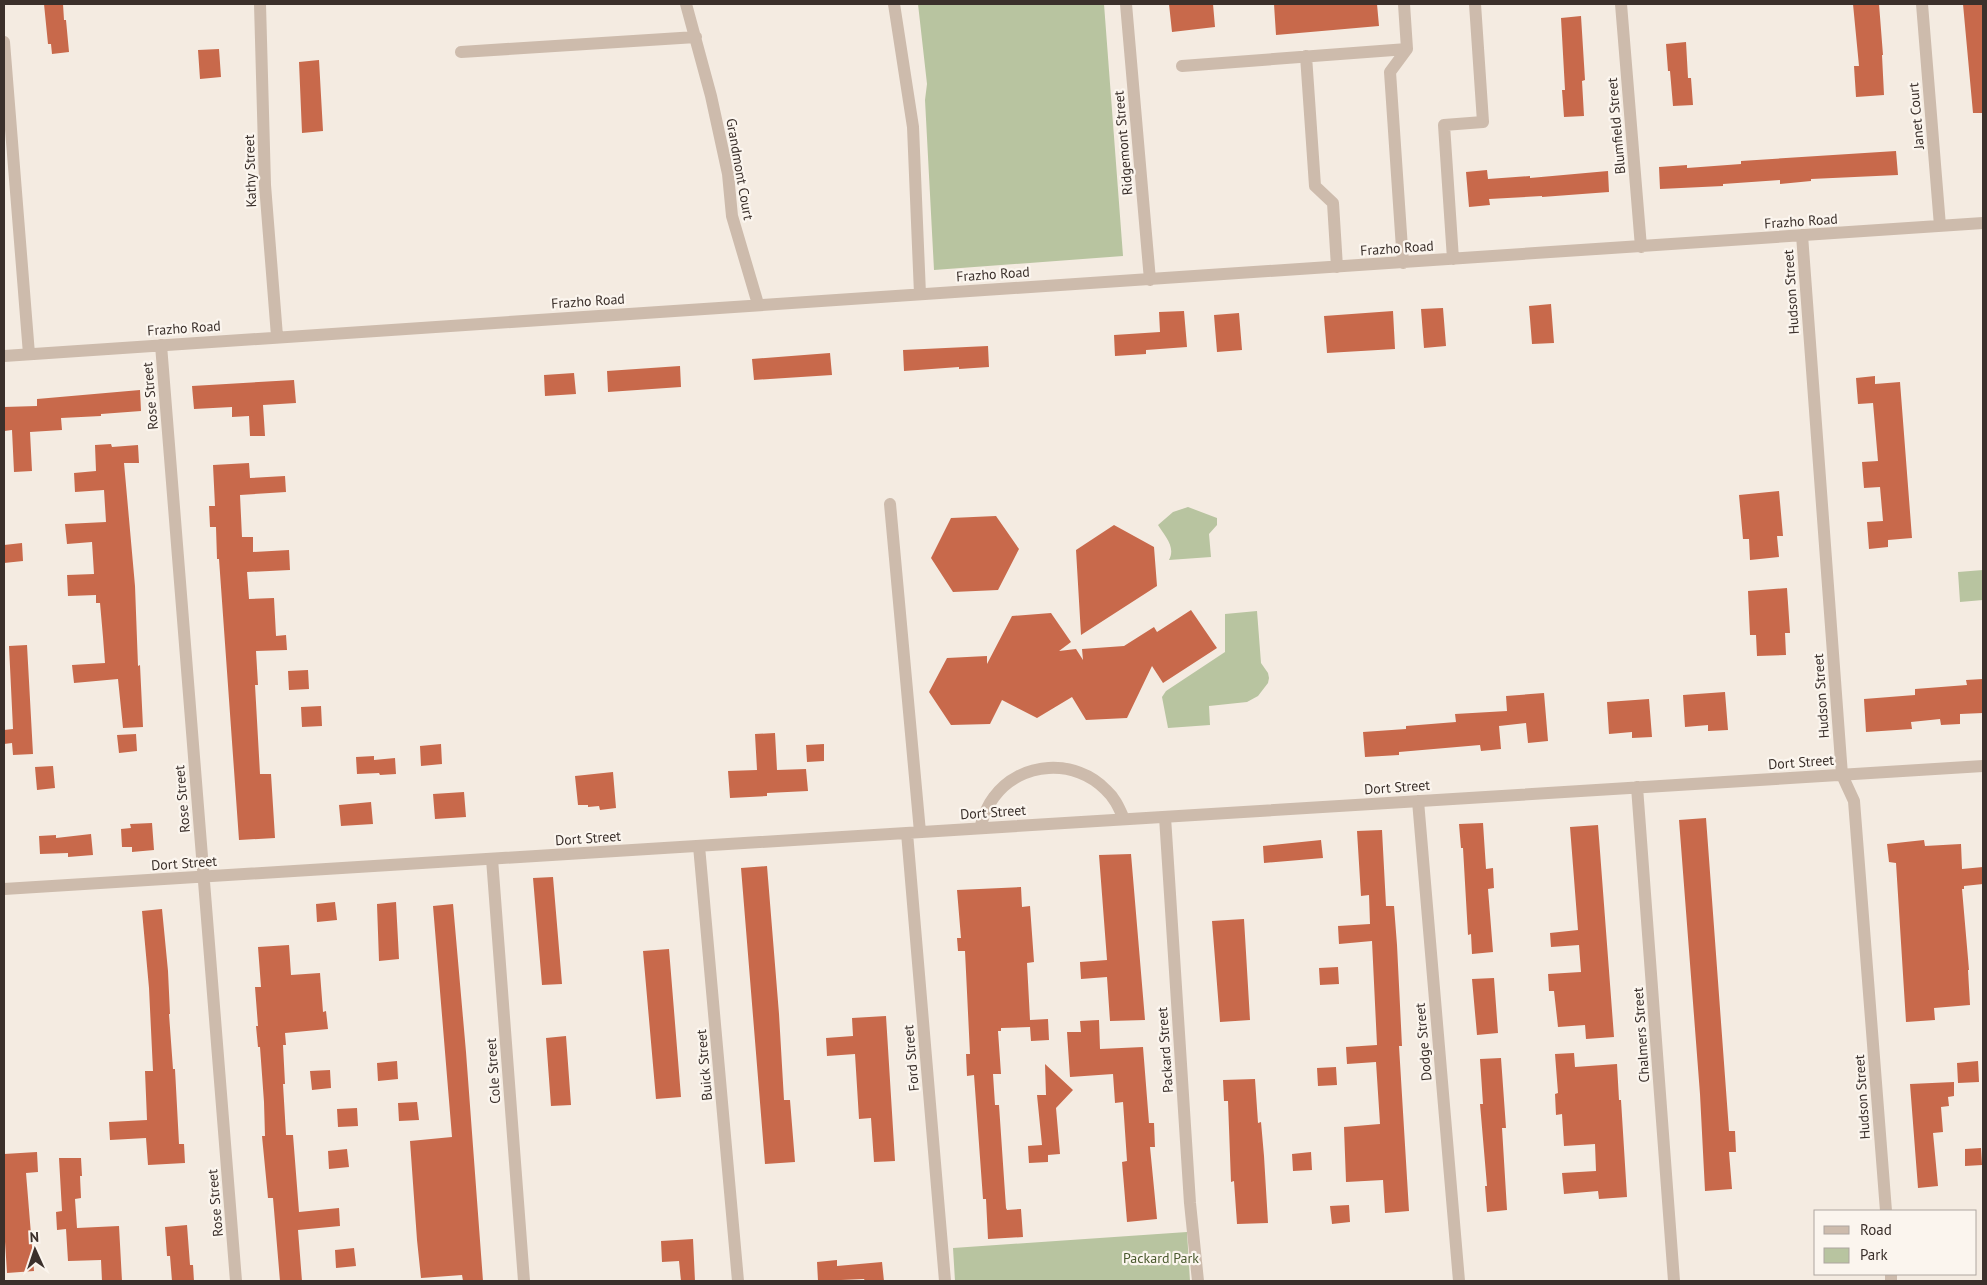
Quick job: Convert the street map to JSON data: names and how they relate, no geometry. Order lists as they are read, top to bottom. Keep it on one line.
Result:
{"streets":{"street":["Janet Court","Blumfield Street","Ridgemont Street","Grandmont Court","Kathy Street","Frazho Road","Hudson Street","Rose Street","Dort Street","Chalmers Street","Dodge Street","Packard Street","Ford Street","Buick Street","Cole Street"]},"crossings":[["Janet Court","Frazho Road"],["Blumfield Street","Frazho Road"],["Ridgemont Street","Frazho Road"],["Grandmont Court","Frazho Road"],["Kathy Street","Frazho Road"],["Frazho Road","Hudson Street"],["Frazho Road","Rose Street"],["Hudson Street","Dort Street"],["Rose Street","Dort Street"],["Dort Street","Chalmers Street"],["Dort Street","Dodge Street"],["Dort Street","Packard Street"],["Dort Street","Ford Street"],["Dort Street","Buick Street"],["Dort Street","Cole Street"]],"parks":["Packard Park"],"legend":["Road","Park"],"north":"top"}
